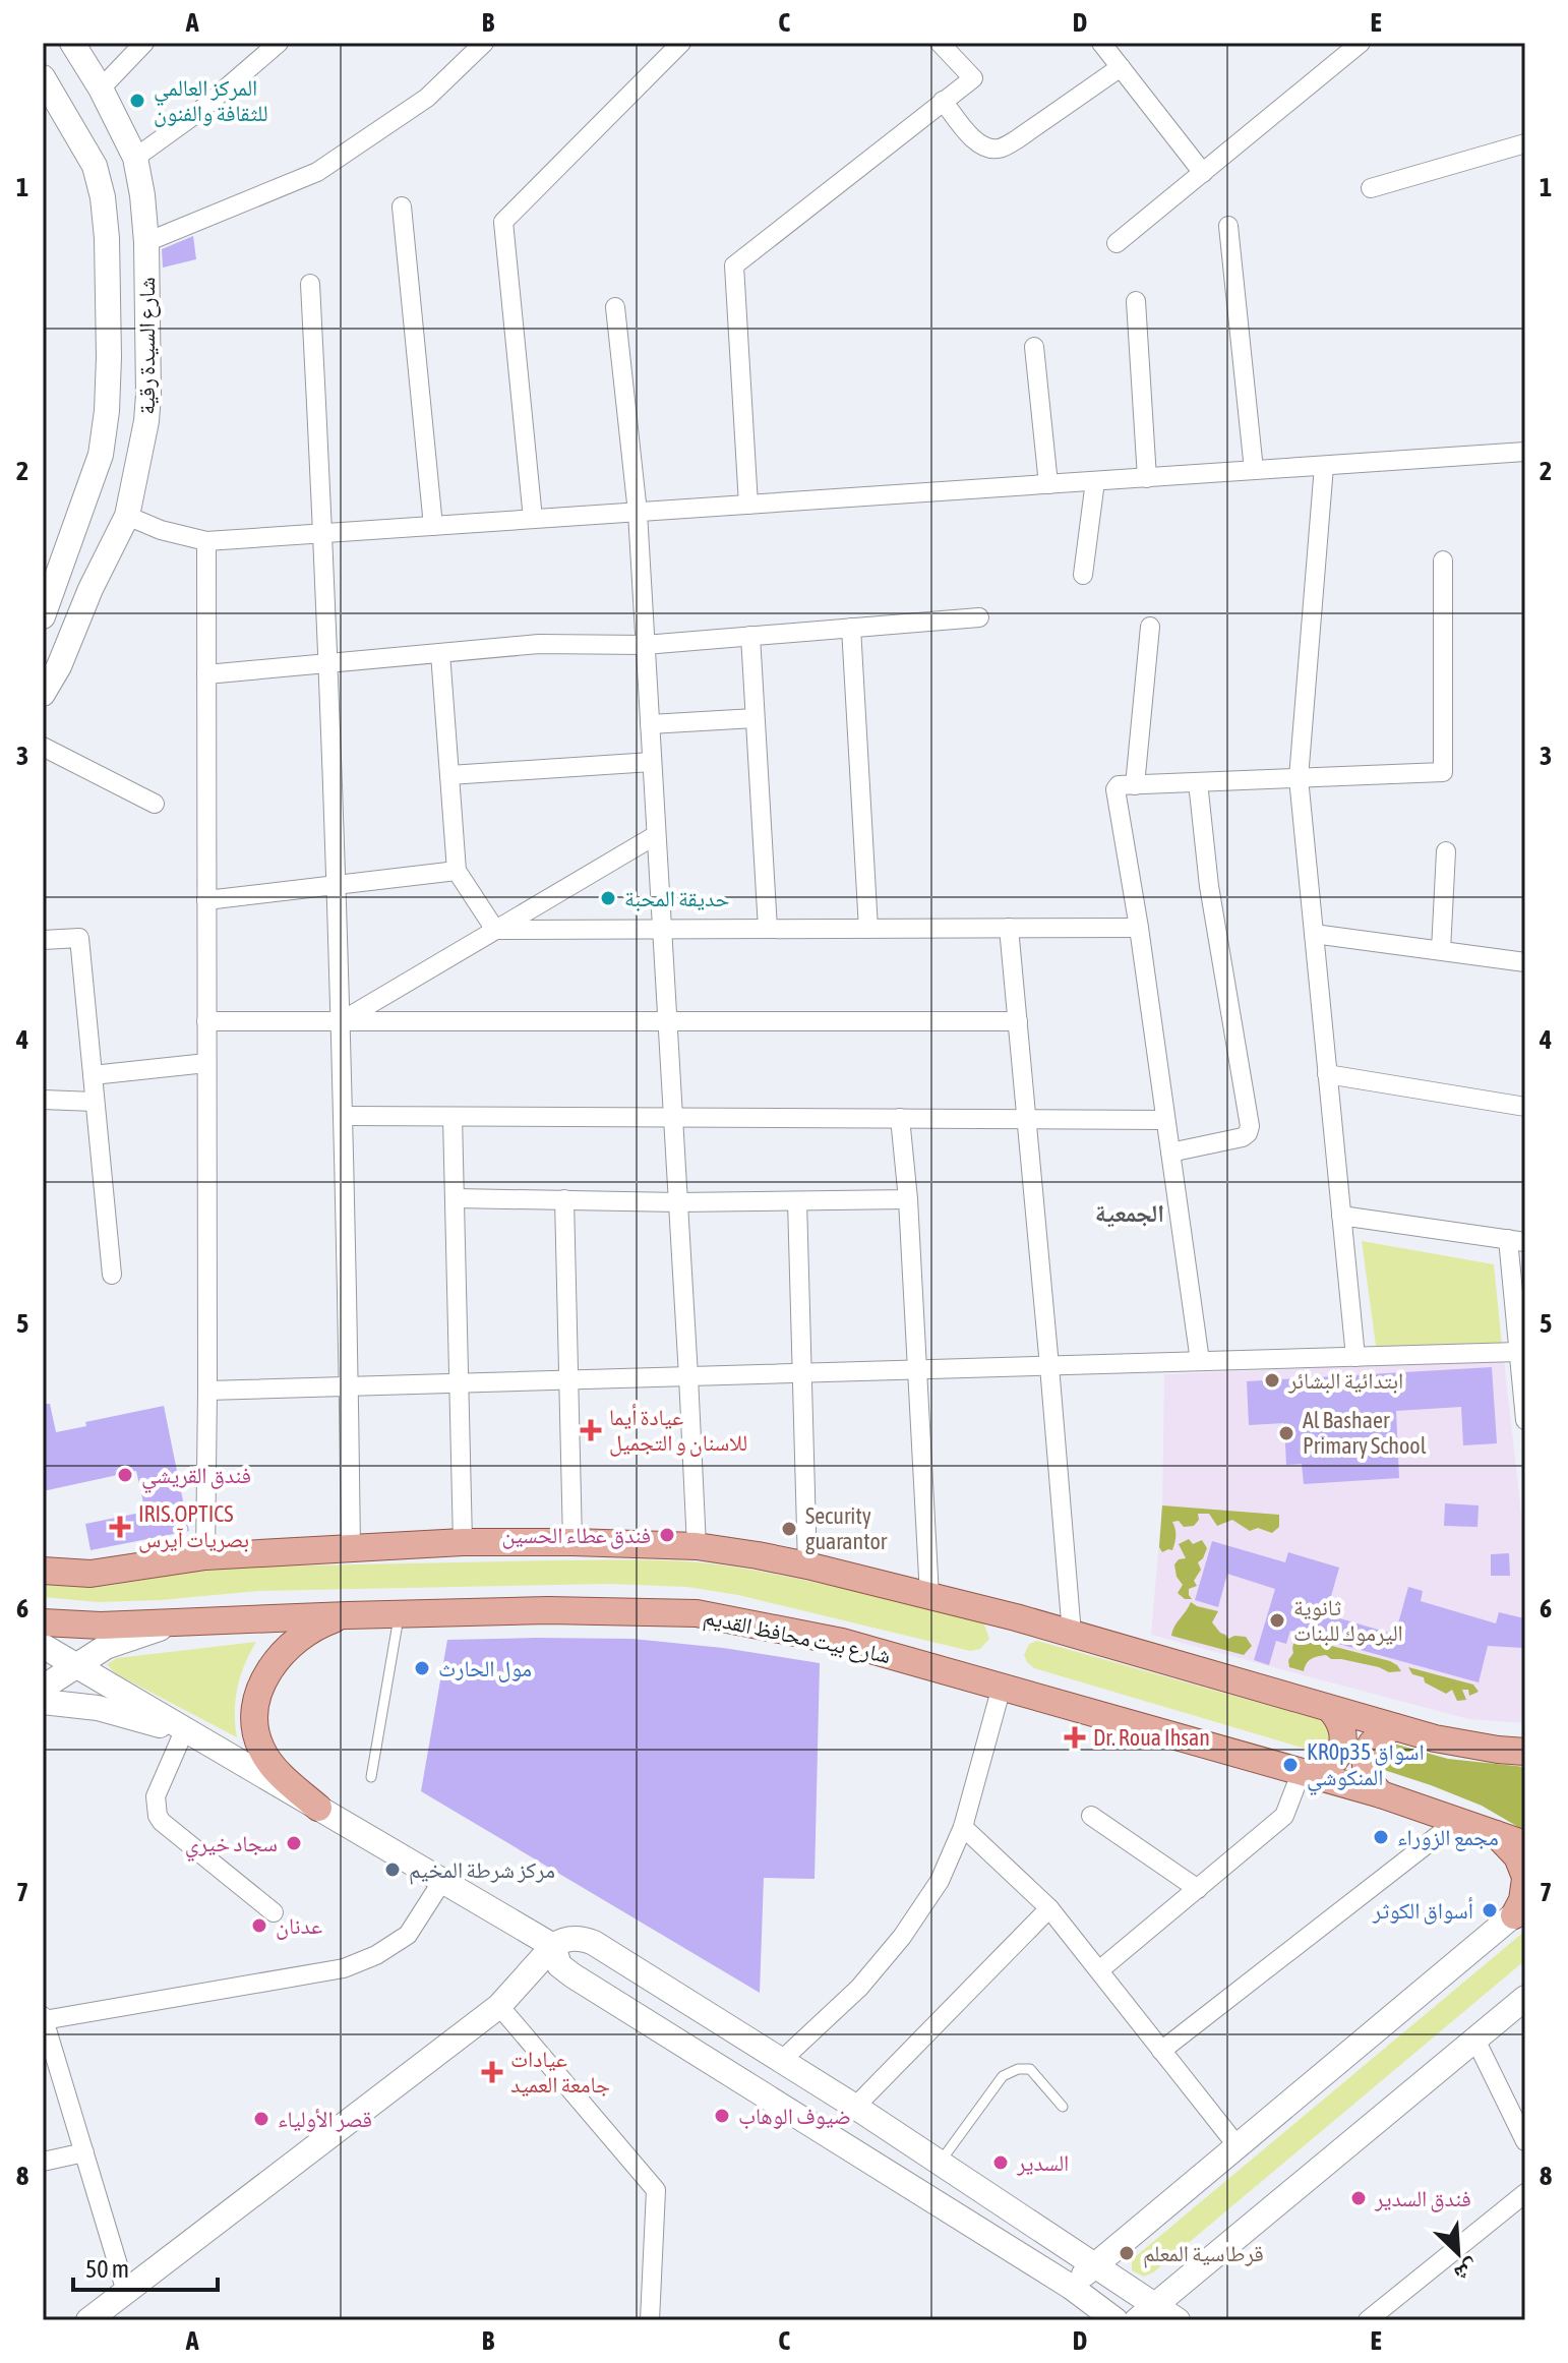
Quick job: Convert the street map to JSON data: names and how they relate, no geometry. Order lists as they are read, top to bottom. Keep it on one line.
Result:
{"streets":{"main road":["شارع السيدة رقية","شارع بيت محافظ القديم"]},"districts":["الجمعية"],"places":{"other":["المركز العالمي للثقافة والفنون","حديقة المحبة","ابتدائية البشائر","Al Bashaer Primary School","فندق القريشي","Security guarantor","فندق عطاء الحسين","ثانوية اليرموك للبنات","مول الحارث","KR0p35 اسواق المنكوشي","مجمع الزوراء","سجاد خيري","مركز شرطة المخيم","أسواق الكوثر","عدنان","ضيوف الوهاب","قصر الأولياء","السدير","فندق السدير","قرطاسية المعلم"],"health":["عيادة أيما للاسنان و التجميل","IRIS.OPTICS بصريات آيرس","Dr. Roua Ihsan","عيادات جامعة العميد"]},"scale_bar":"50 m","north":"bottom right","grid":{"columns":["A","B","C","D","E"],"rows":["1","2","3","4","5","6","7","8"]}}
